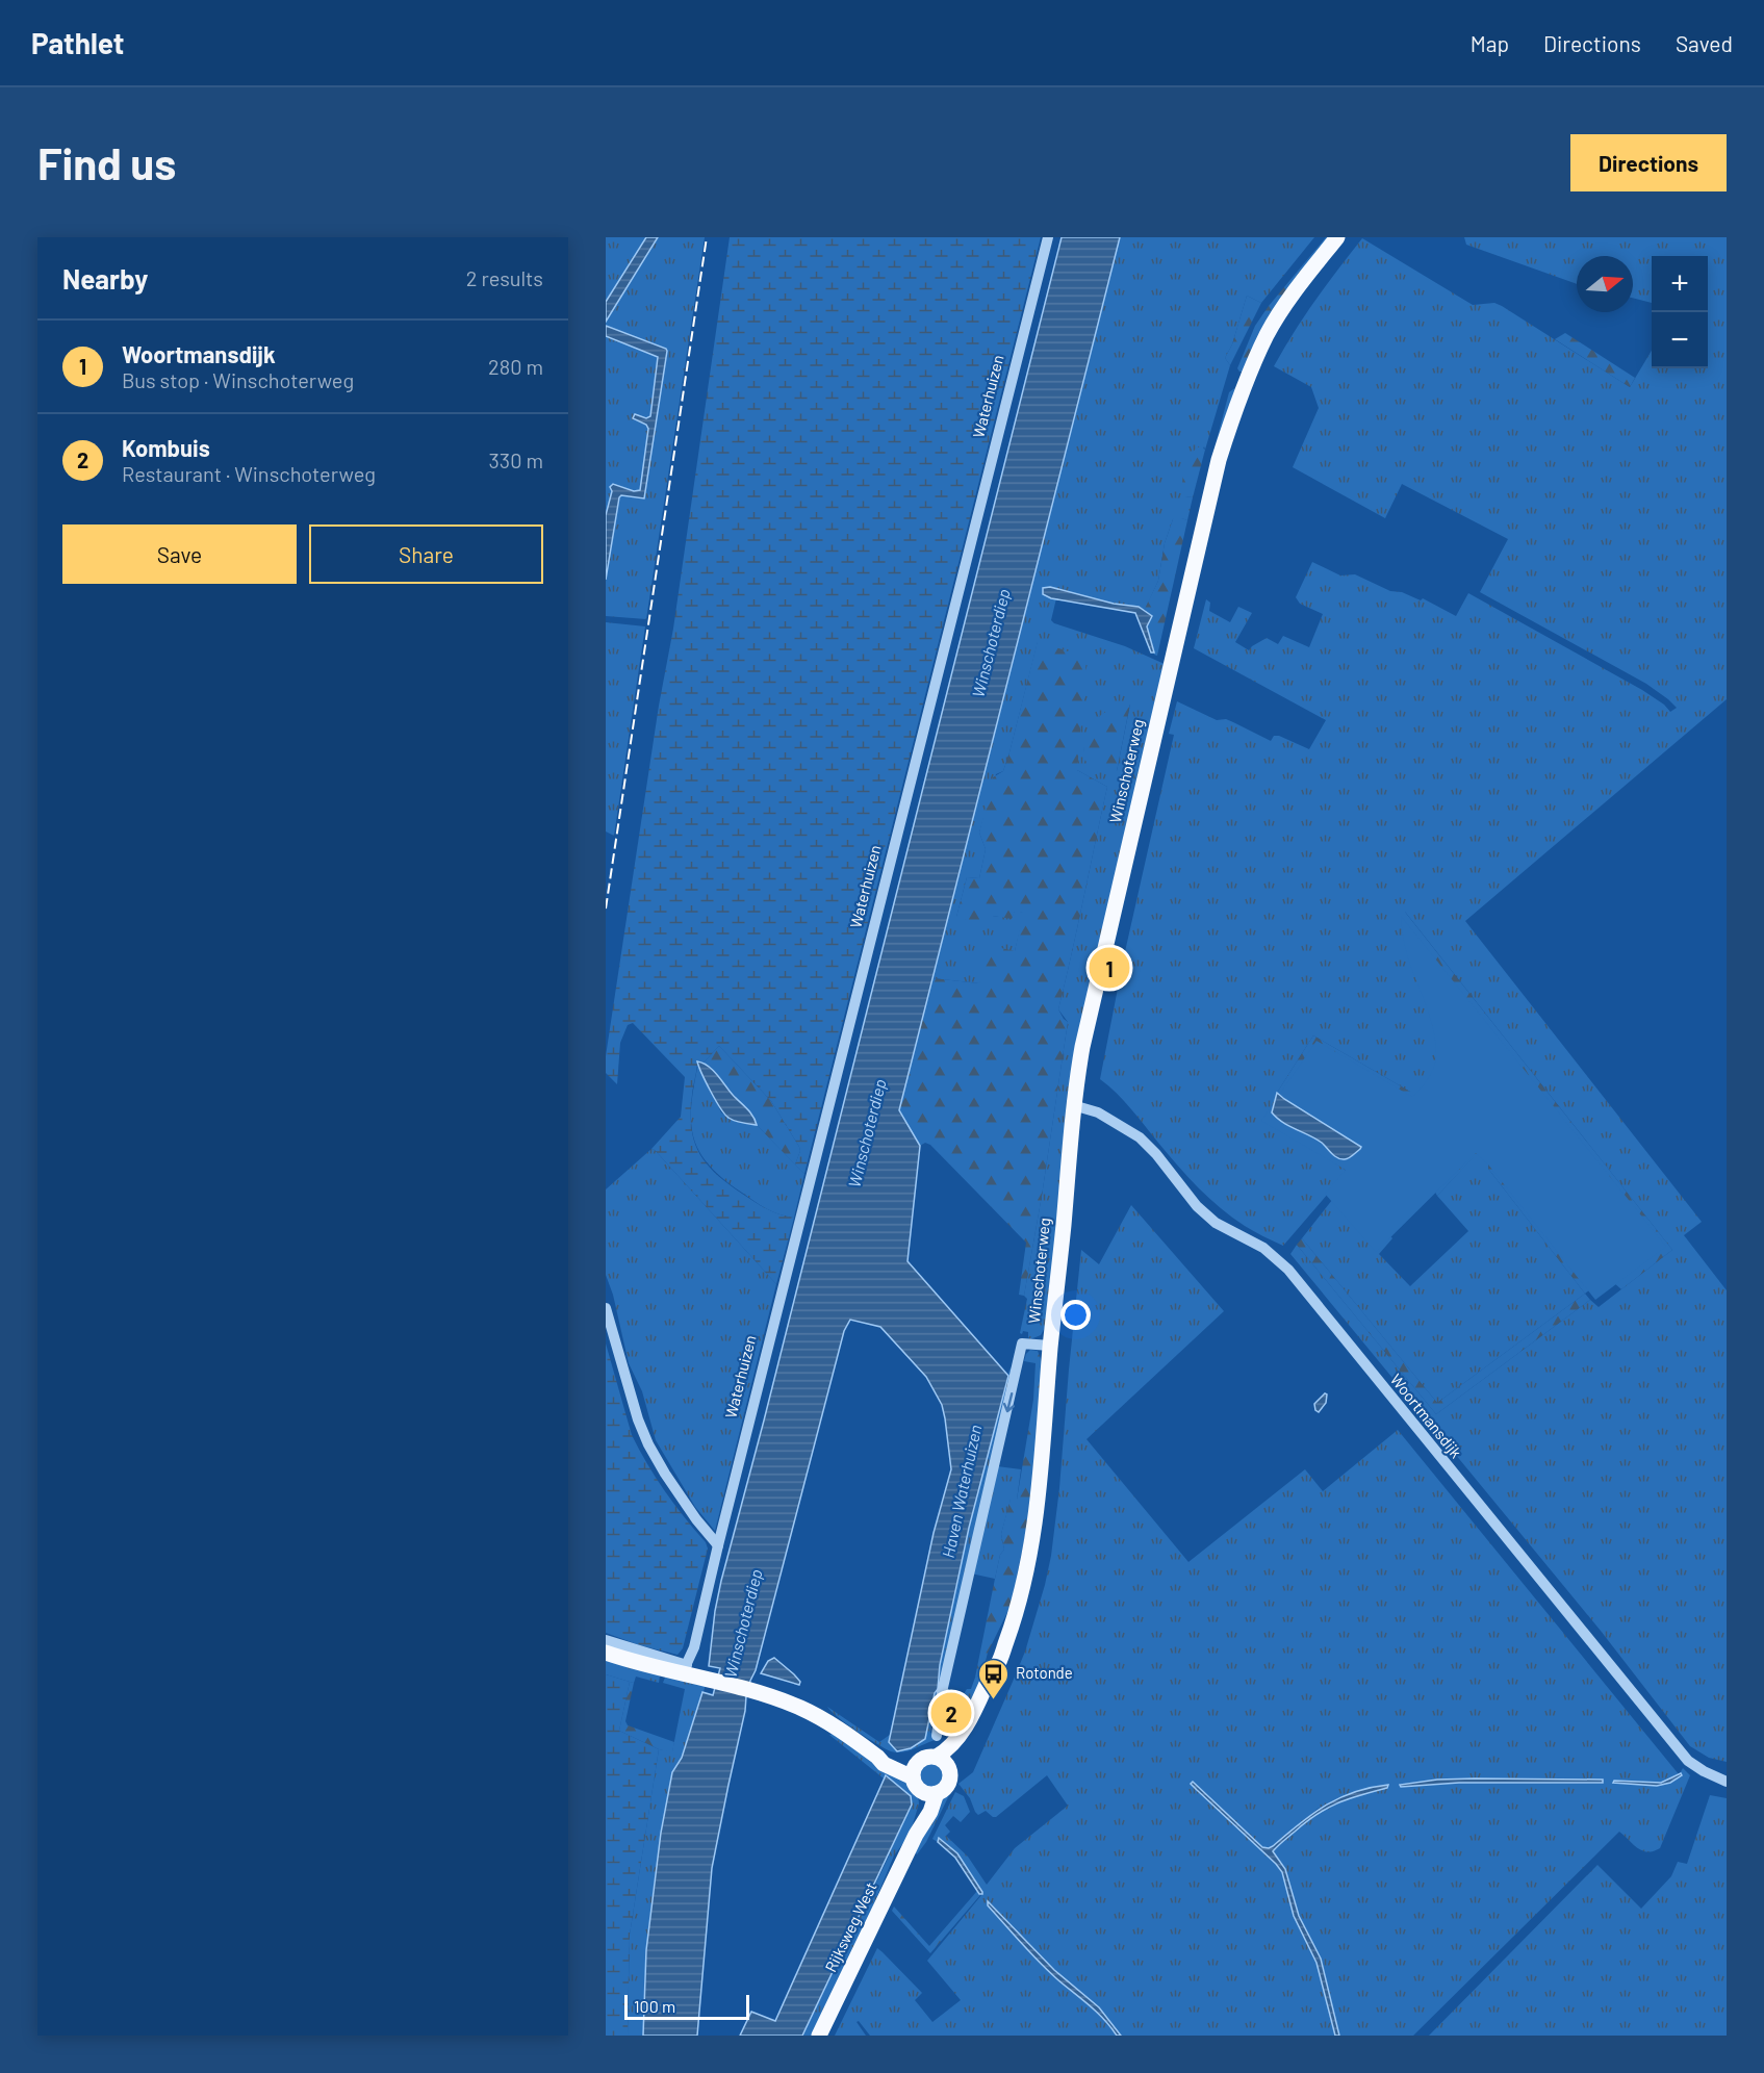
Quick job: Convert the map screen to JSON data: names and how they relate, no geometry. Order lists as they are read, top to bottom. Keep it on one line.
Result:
{"streets":{"main road":["Winschoterweg","Rijksweg West"],"street":["Waterhuizen","Woortmansdijk"]},"crossings":[["Winschoterweg","Woortmansdijk"]],"water":["Winschoterdiep","Haven Waterhuizen"],"places":{"bus stop":["Rotonde"]},"scale_bar":"100 m","north":"right","page":{"header":"Pathlet","nav":["Map","Directions","Saved"],"buttons":["Directions",["Save","Share"]],"title":"Find us","heading":["Nearby","2 results"],"map_buttons":["+","−"],"list":[{"mark":"1","name":"Woortmansdijk","note":"Bus stop · Winschoterweg","value":"280 m"},{"mark":"2","name":"Kombuis","note":"Restaurant · Winschoterweg","value":"330 m"}],"pins":["1","2"],"scale":"100 m"}}
